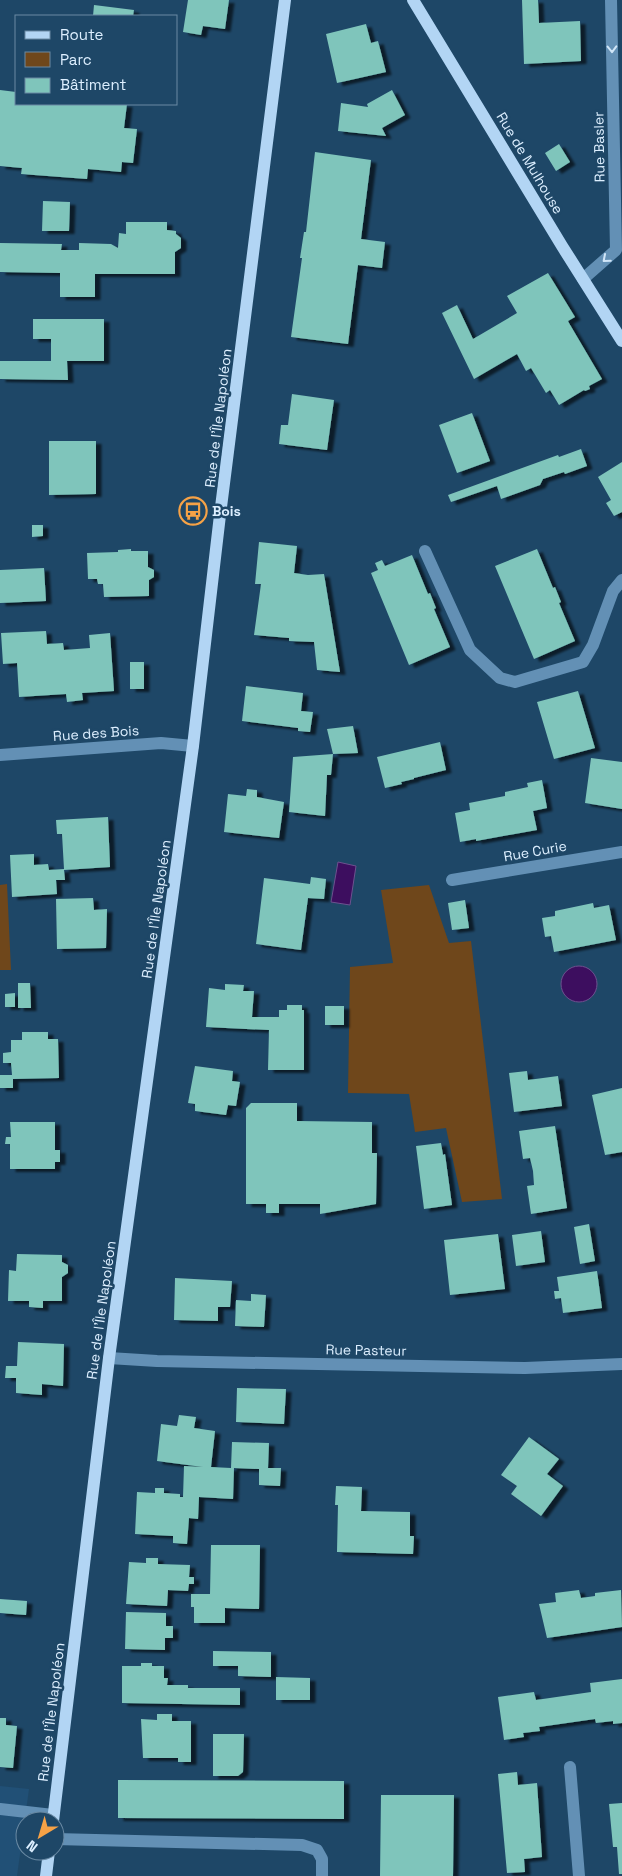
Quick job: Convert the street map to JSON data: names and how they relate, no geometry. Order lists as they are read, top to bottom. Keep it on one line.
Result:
{"streets":{"main road":["Rue de Mulhouse","Rue de l'Île Napoléon"],"street":["Rue Basler","Rue des Bois","Rue Curie","Rue Pasteur"]},"crossings":[["Rue Basler","Rue de Mulhouse"],["Rue de l'Île Napoléon","Rue des Bois"],["Rue de l'Île Napoléon","Rue Pasteur"]],"one_way":["Rue Basler"],"places":{"bus stop":["Bois"]},"legend":["Route","Parc","Bâtiment"],"north":"bottom left"}
